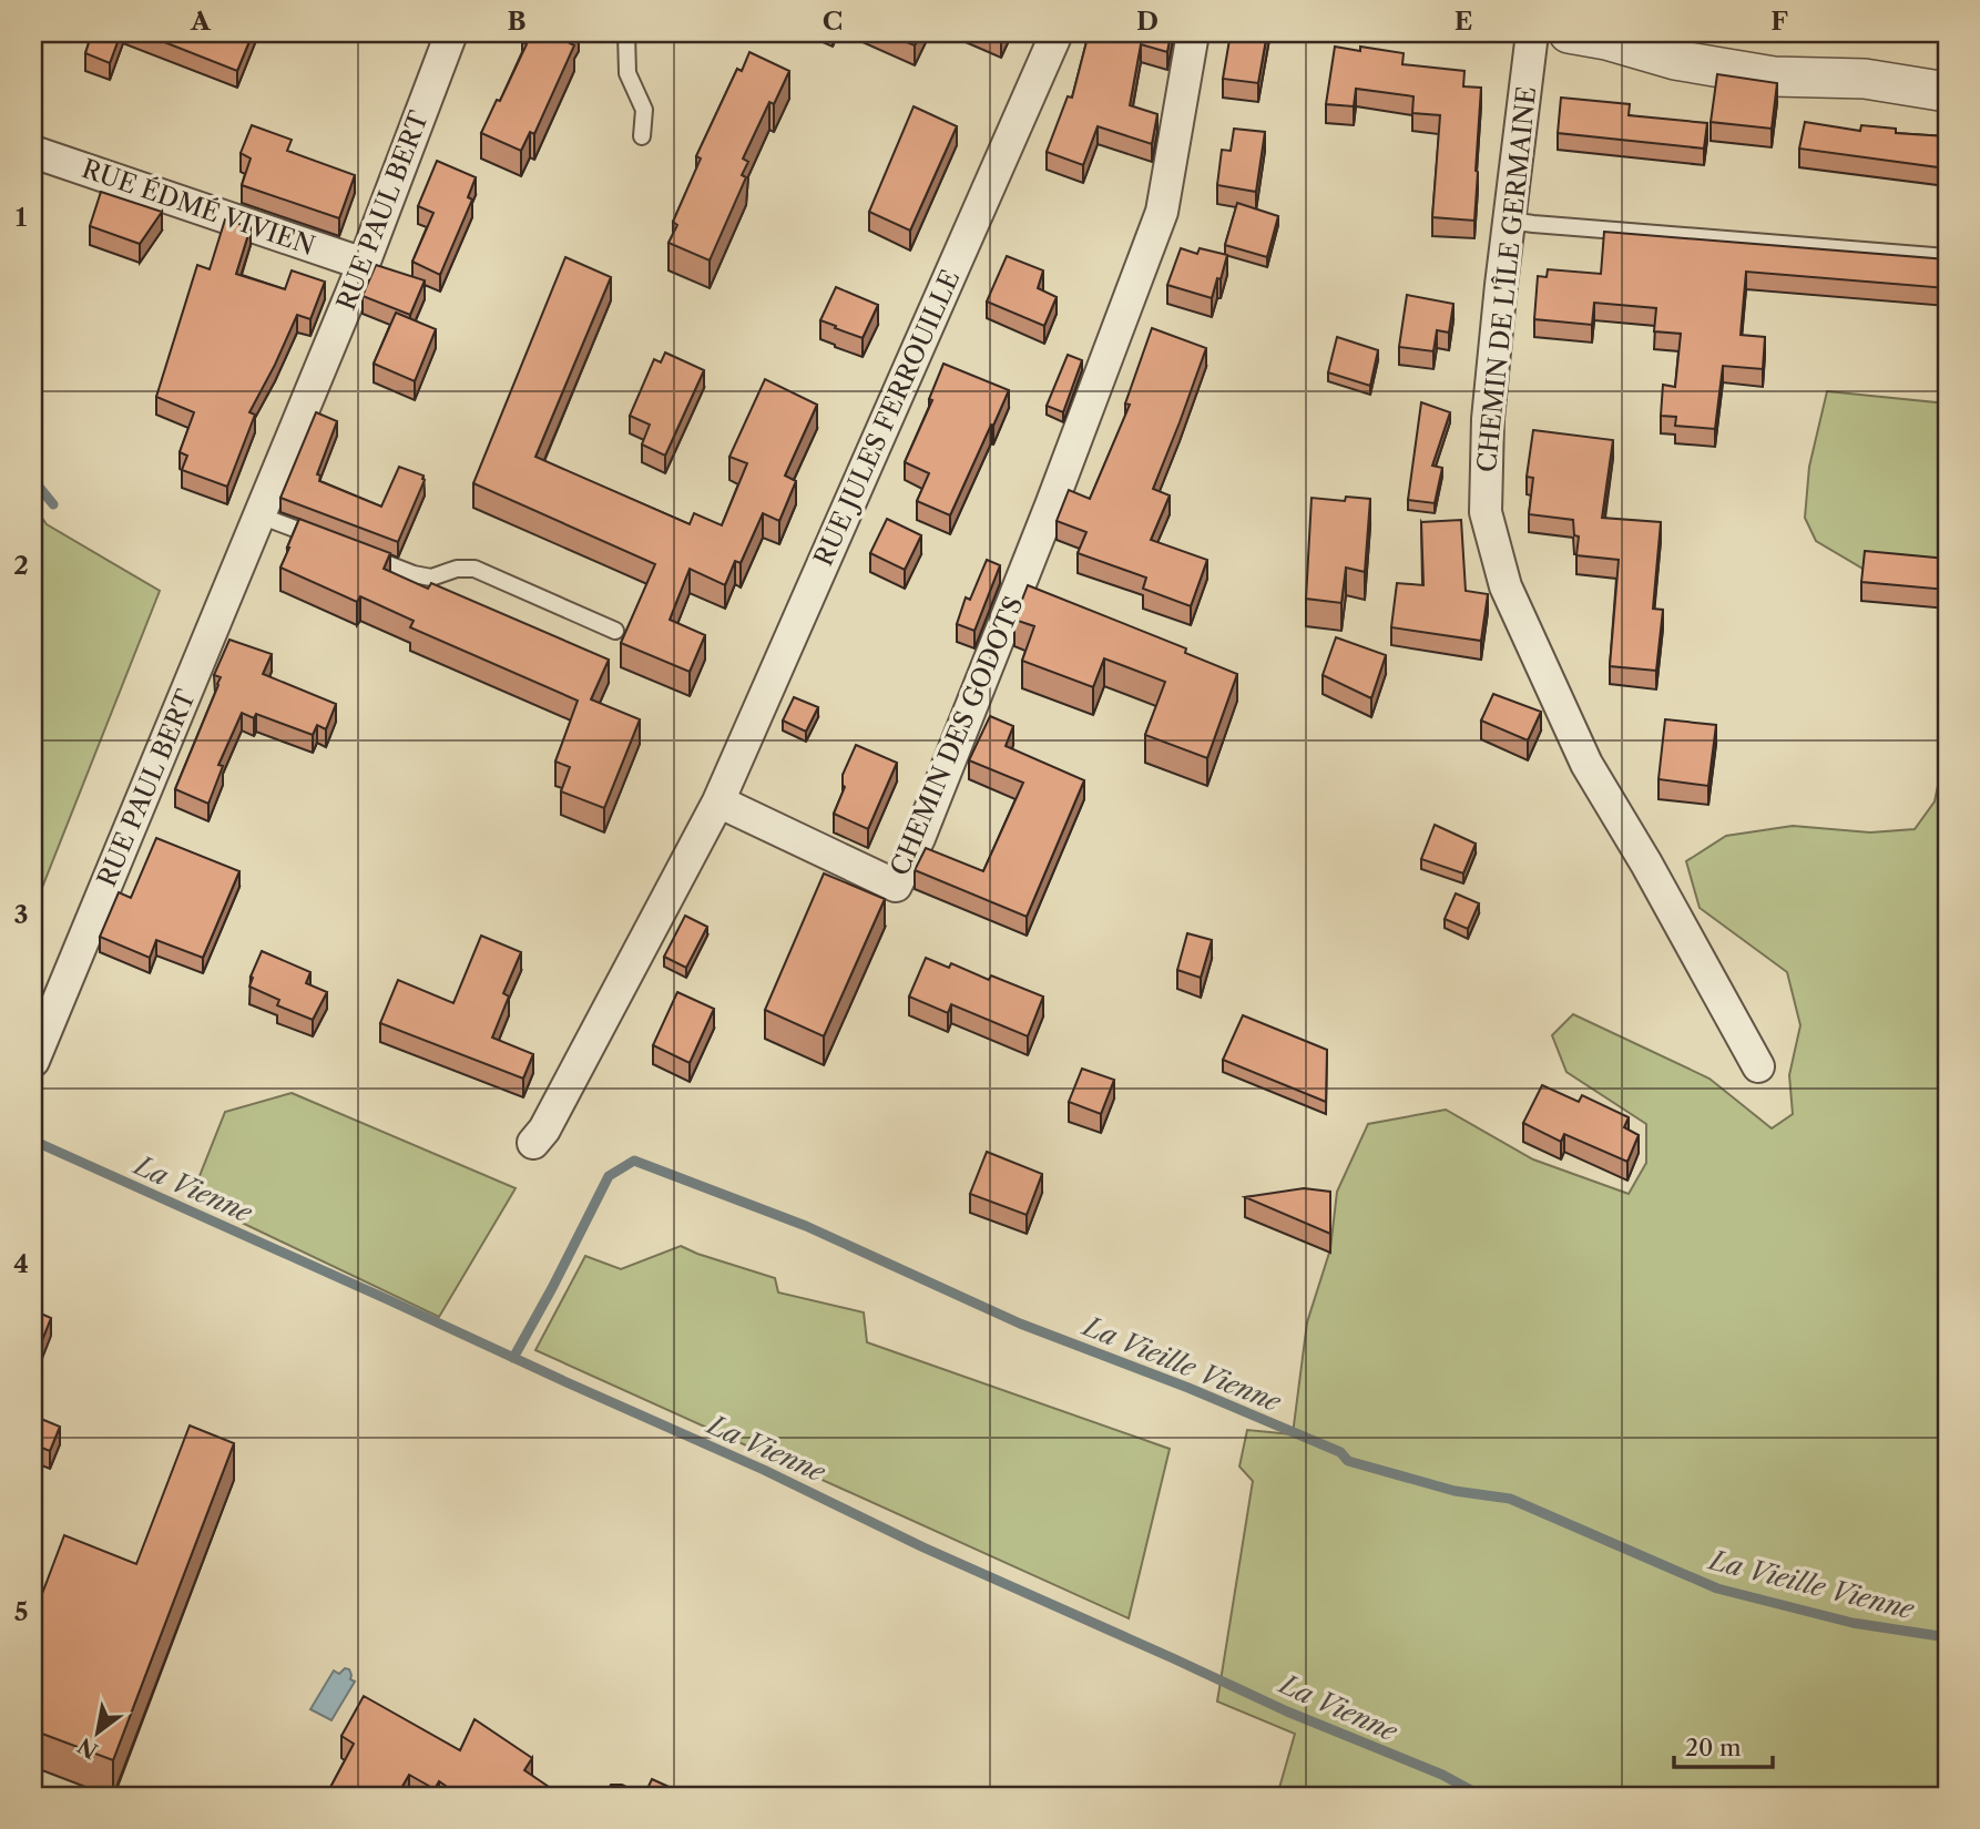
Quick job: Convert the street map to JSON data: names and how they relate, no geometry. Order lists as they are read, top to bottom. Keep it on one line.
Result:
{"streets":{"street":["RUE ÉDMÉ VIVIEN","RUE PAUL BERT","CHEMIN DE L'ÎLE GERMAINE","RUE JULES FERROUILLE","CHEMIN DES GODOTS"]},"crossings":[["RUE ÉDMÉ VIVIEN","RUE PAUL BERT"],["RUE JULES FERROUILLE","CHEMIN DES GODOTS"]],"water":["La Vienne","La Vieille Vienne"],"scale_bar":"20 m","north":"bottom left","grid":{"columns":["A","B","C","D","E","F"],"rows":["1","2","3","4","5"]}}
